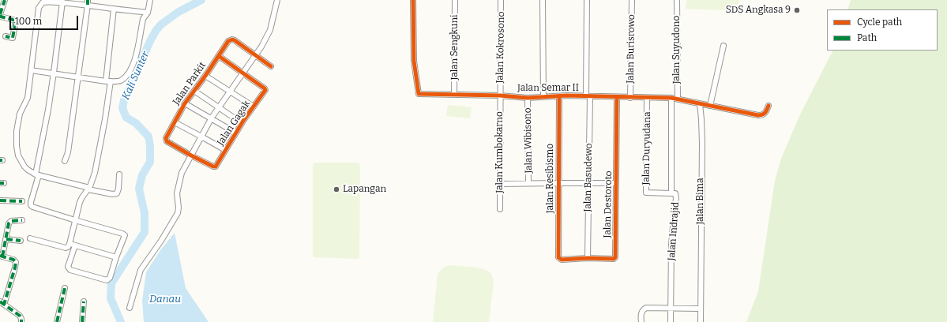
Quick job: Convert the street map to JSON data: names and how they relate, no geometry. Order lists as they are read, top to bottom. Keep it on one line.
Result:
{"streets":{"street":["Jalan Sengkuni","Jalan Kokrosono","Jalan Burisrowo","Jalan Suyudono","Jalan Parkit","Jalan Semar II","Jalan Gagak","Jalan Wibisono","Jalan Duryudana","Jalan Kumbokarno","Jalan Basudewo","Jalan Resibismo","Jalan Bima","Jalan Destoroto","Jalan Indrajid"]},"crossings":[["Jalan Sengkuni","Jalan Semar II"],["Jalan Kokrosono","Jalan Semar II"],["Jalan Kokrosono","Jalan Kumbokarno"],["Jalan Burisrowo","Jalan Semar II"],["Jalan Suyudono","Jalan Semar II"],["Jalan Parkit","Jalan Gagak"],["Jalan Semar II","Jalan Wibisono"],["Jalan Semar II","Jalan Duryudana"],["Jalan Semar II","Jalan Kumbokarno"],["Jalan Semar II","Jalan Basudewo"],["Jalan Semar II","Jalan Resibismo"],["Jalan Semar II","Jalan Destoroto"],["Jalan Semar II","Jalan Indrajid"],["Jalan Duryudana","Jalan Indrajid"],["Jalan Basudewo","Jalan Destoroto"],["Jalan Resibismo","Jalan Destoroto"]],"water":["Kali Sunter","Danau"],"places":["SDS Angkasa 9","Lapangan"],"legend":["Cycle path","Path"],"scale_bar":"100 m"}
